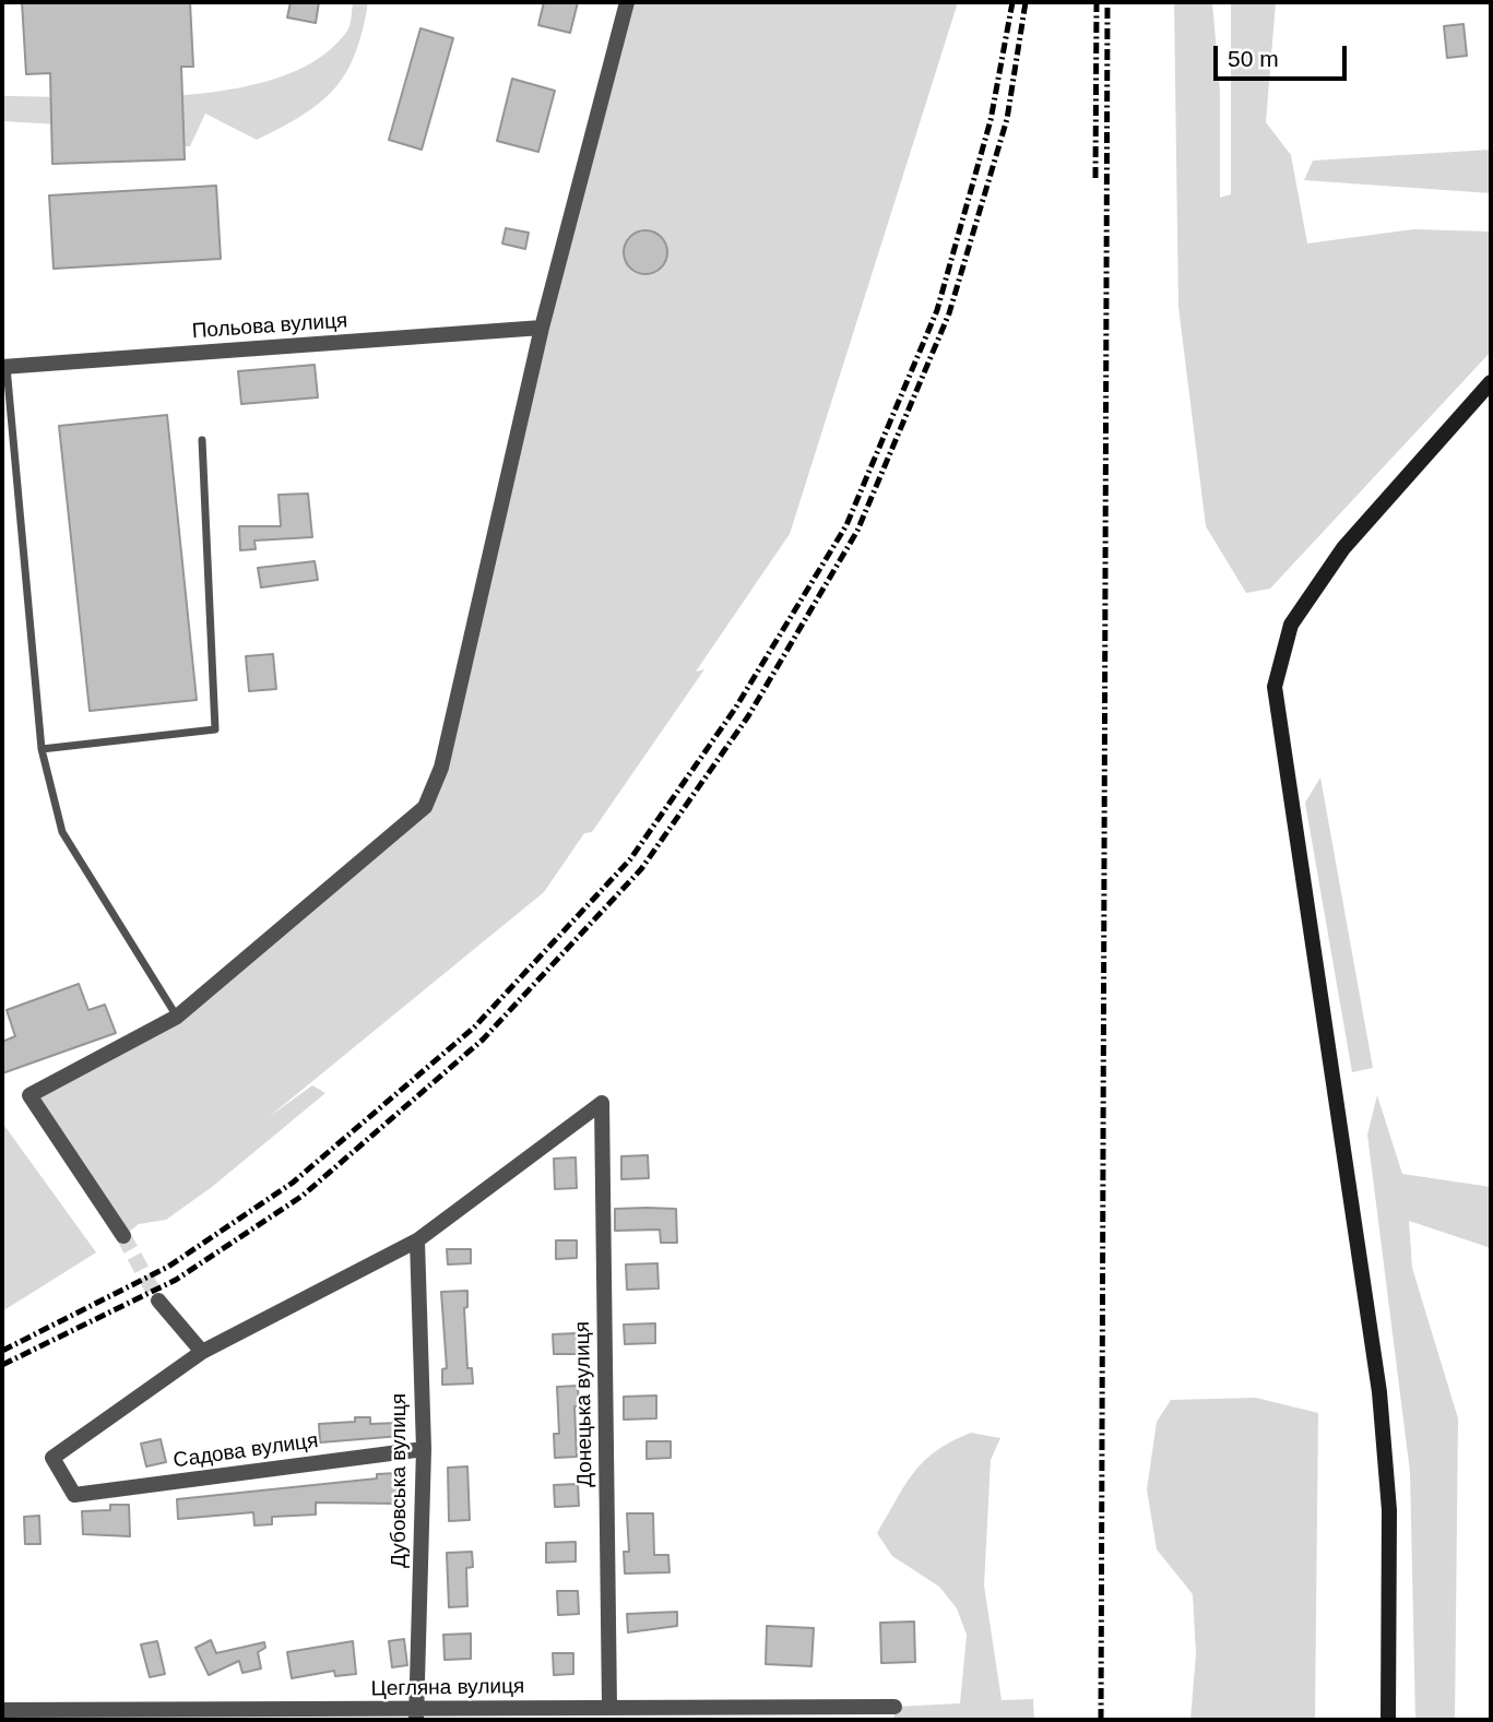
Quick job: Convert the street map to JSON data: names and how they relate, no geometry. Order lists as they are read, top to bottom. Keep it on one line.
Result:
{"streets":{"street":["Польова вулиця","Донецька вулиця","Садова вулиця","Дубовська вулиця","Цегляна вулиця"]},"crossings":[["Донецька вулиця","Дубовська вулиця"],["Донецька вулиця","Цегляна вулиця"],["Садова вулиця","Дубовська вулиця"],["Дубовська вулиця","Цегляна вулиця"]],"scale_bar":"50 m"}
